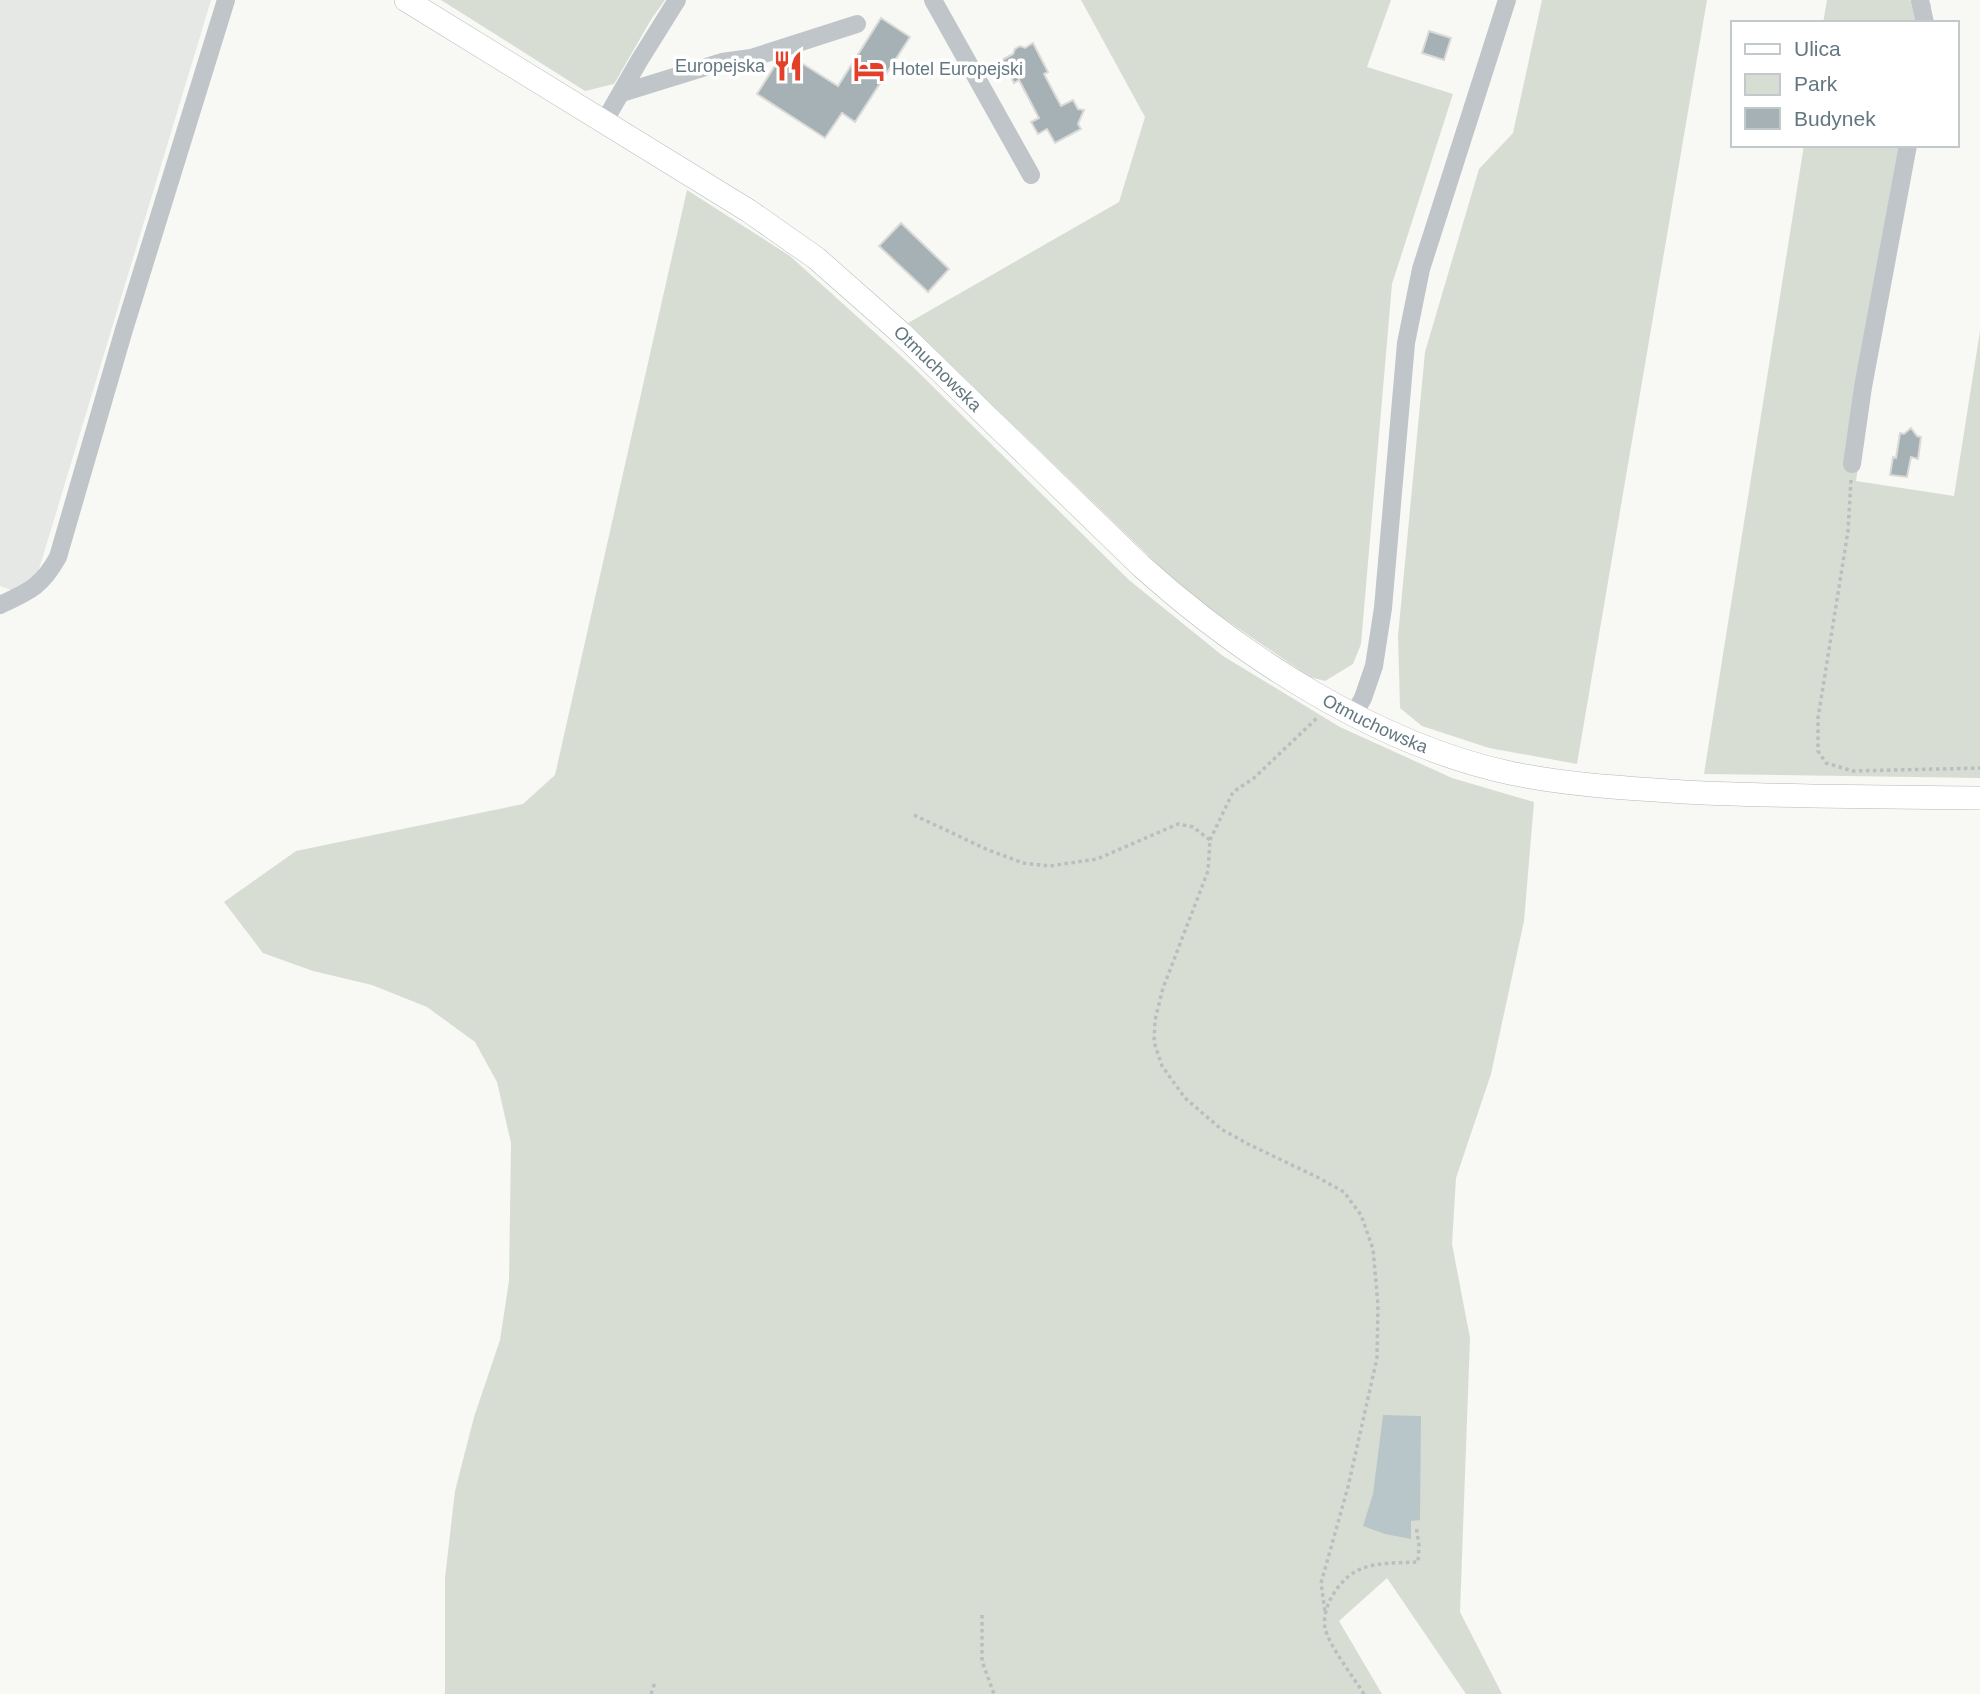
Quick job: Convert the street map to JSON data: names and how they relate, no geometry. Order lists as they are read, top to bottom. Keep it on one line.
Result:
{"streets":{"main road":["Otmuchowska"]},"places":{"restaurant":["Europejska"],"hotel":["Hotel Europejski"]},"legend":["Ulica","Park","Budynek"]}
